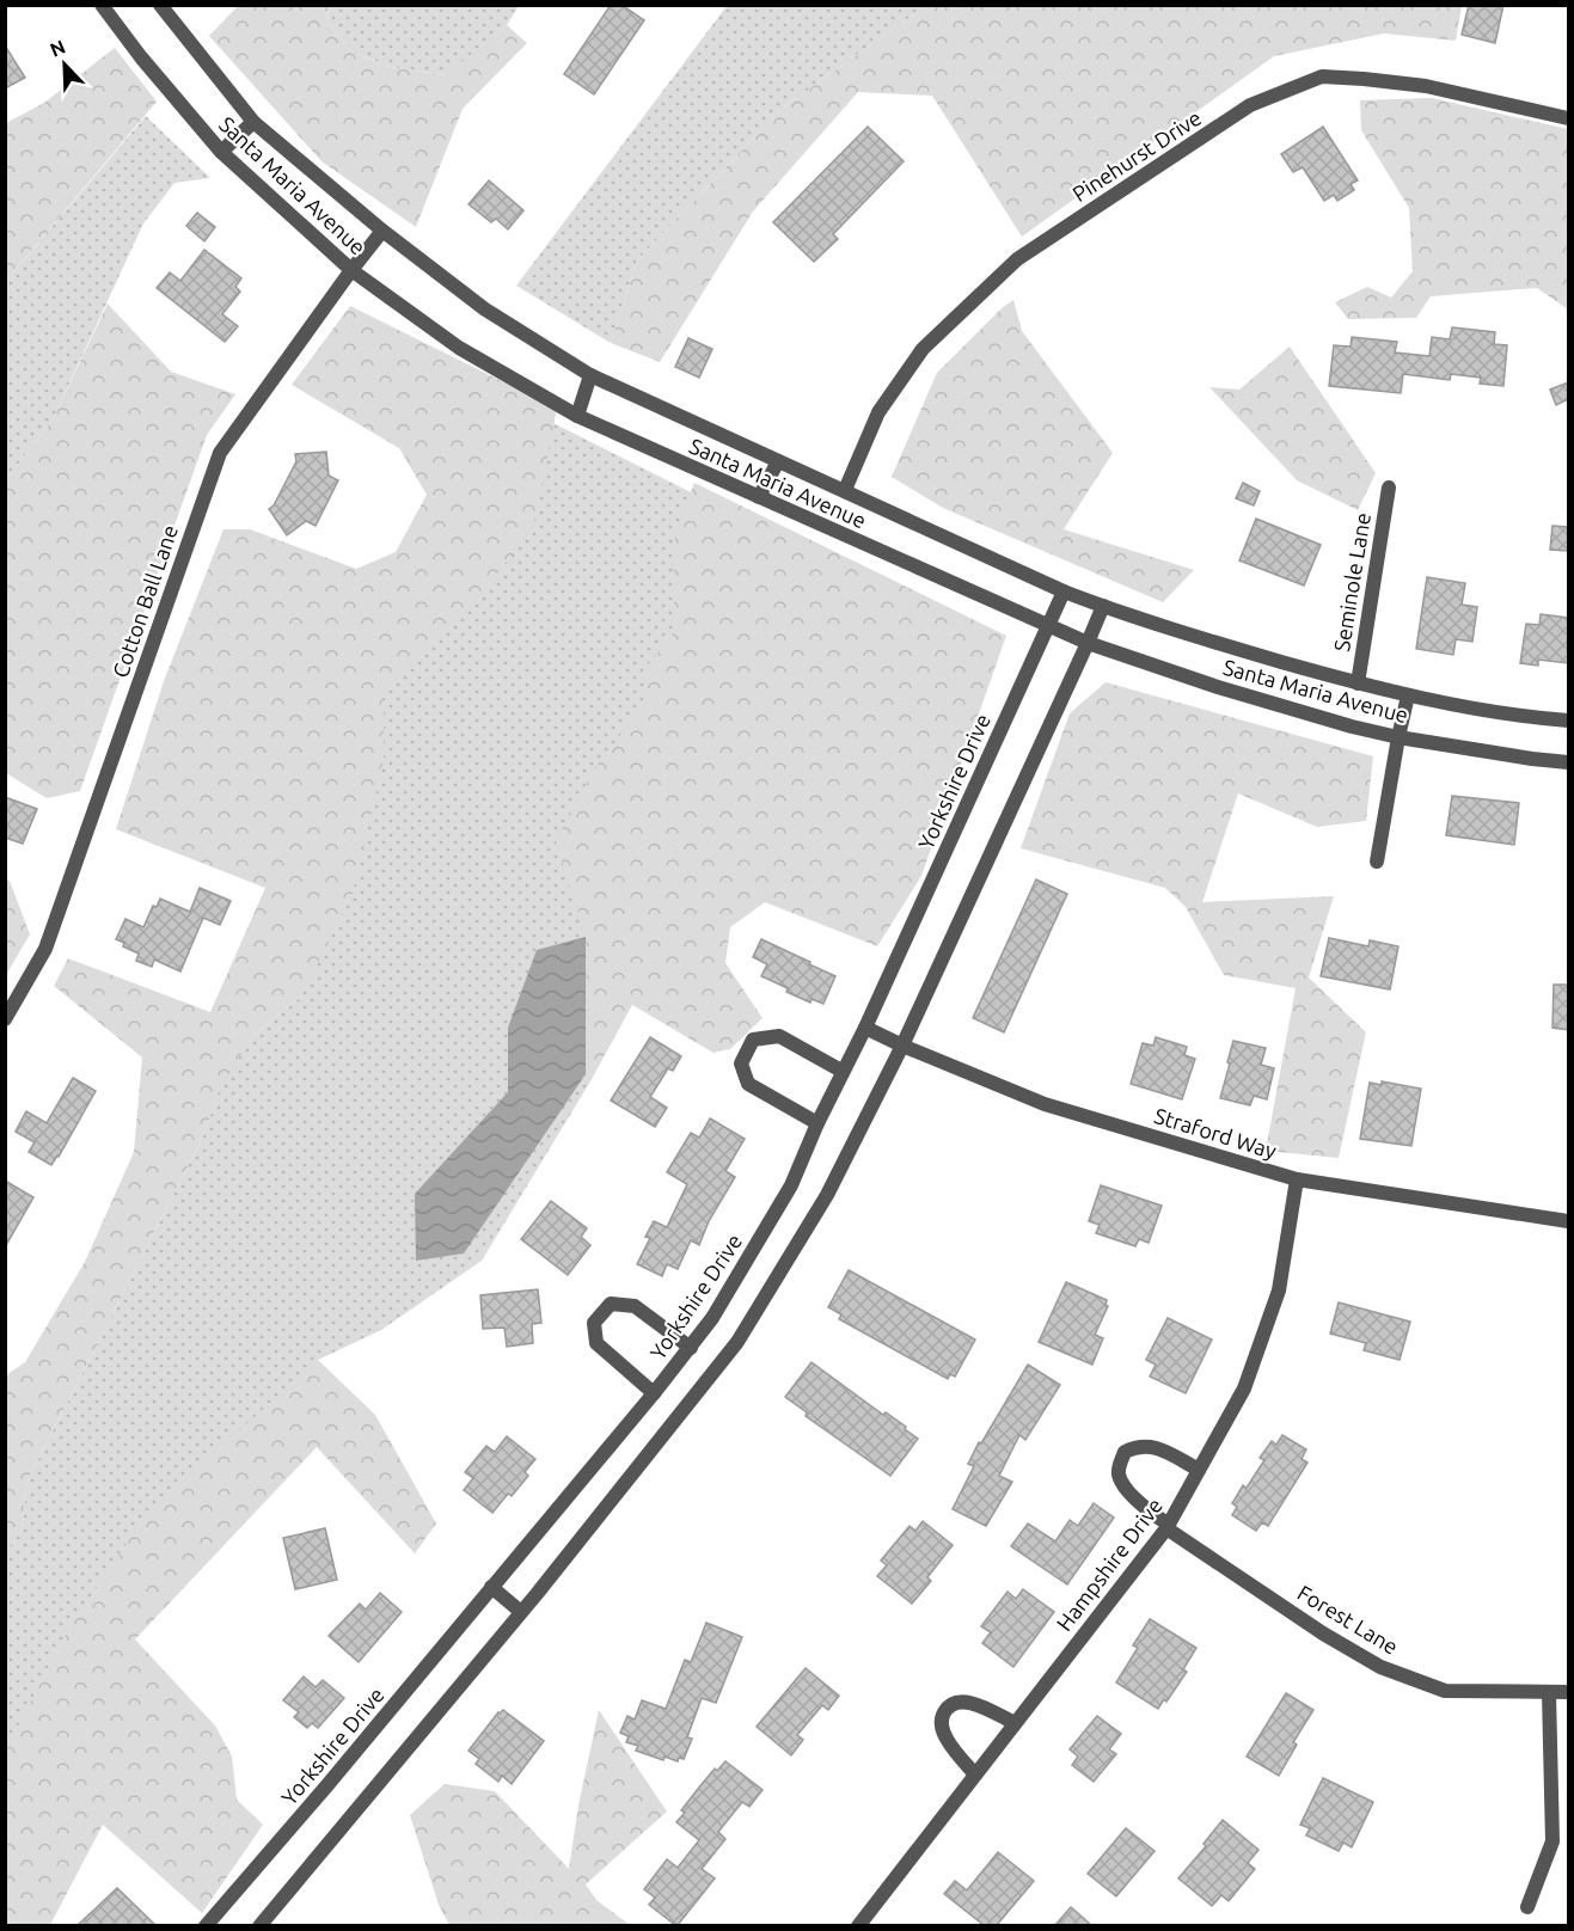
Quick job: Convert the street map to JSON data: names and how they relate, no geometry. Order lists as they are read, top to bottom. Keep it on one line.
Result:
{"streets":{"street":["Pinehurst Drive","Santa Maria Avenue","Seminole Lane","Cotton Ball Lane","Yorkshire Drive","Straford Way","Hampshire Drive","Forest Lane"]},"crossings":[["Pinehurst Drive","Santa Maria Avenue"],["Santa Maria Avenue","Seminole Lane"],["Santa Maria Avenue","Cotton Ball Lane"],["Santa Maria Avenue","Yorkshire Drive"],["Yorkshire Drive","Straford Way"],["Straford Way","Hampshire Drive"],["Hampshire Drive","Forest Lane"]],"north":"top left"}
